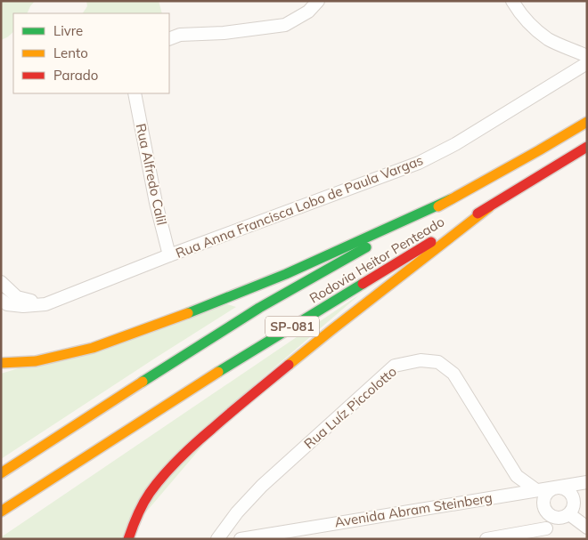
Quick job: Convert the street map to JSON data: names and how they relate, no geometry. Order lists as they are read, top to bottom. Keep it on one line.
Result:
{"streets":{"main road":["Rodovia Heitor Penteado","SP-081"],"street":["Rua Alfredo Calil","Rua Anna Francisca Lobo de Paula Vargas","Rua Luíz Piccolotto","Avenida Abram Steinberg"]},"crossings":[["Rua Alfredo Calil","Rua Anna Francisca Lobo de Paula Vargas"],["Rua Luíz Piccolotto","Avenida Abram Steinberg"]],"legend":["Livre","Lento","Parado"]}
